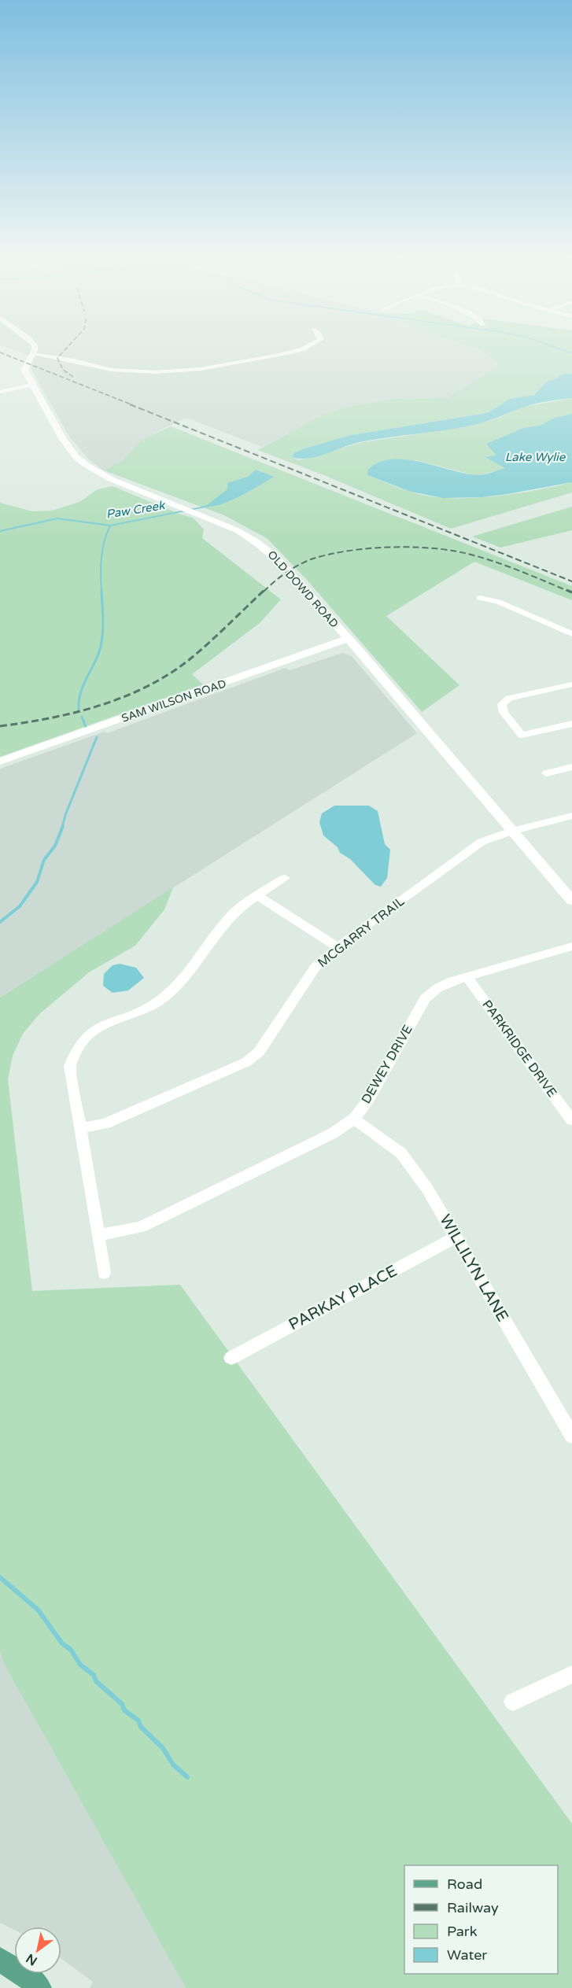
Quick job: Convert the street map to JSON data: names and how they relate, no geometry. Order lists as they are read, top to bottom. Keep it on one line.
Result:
{"streets":{"street":["OLD DOWD ROAD","SAM WILSON ROAD","MCGARRY TRAIL","PARKRIDGE DRIVE","DEWEY DRIVE","WILLILYN LANE","PARKAY PLACE"]},"crossings":[["OLD DOWD ROAD","SAM WILSON ROAD"],["OLD DOWD ROAD","MCGARRY TRAIL"],["PARKRIDGE DRIVE","DEWEY DRIVE"],["DEWEY DRIVE","WILLILYN LANE"],["WILLILYN LANE","PARKAY PLACE"]],"water":["Lake Wylie","Paw Creek"],"legend":["Road","Railway","Park","Water"],"north":"bottom left"}
